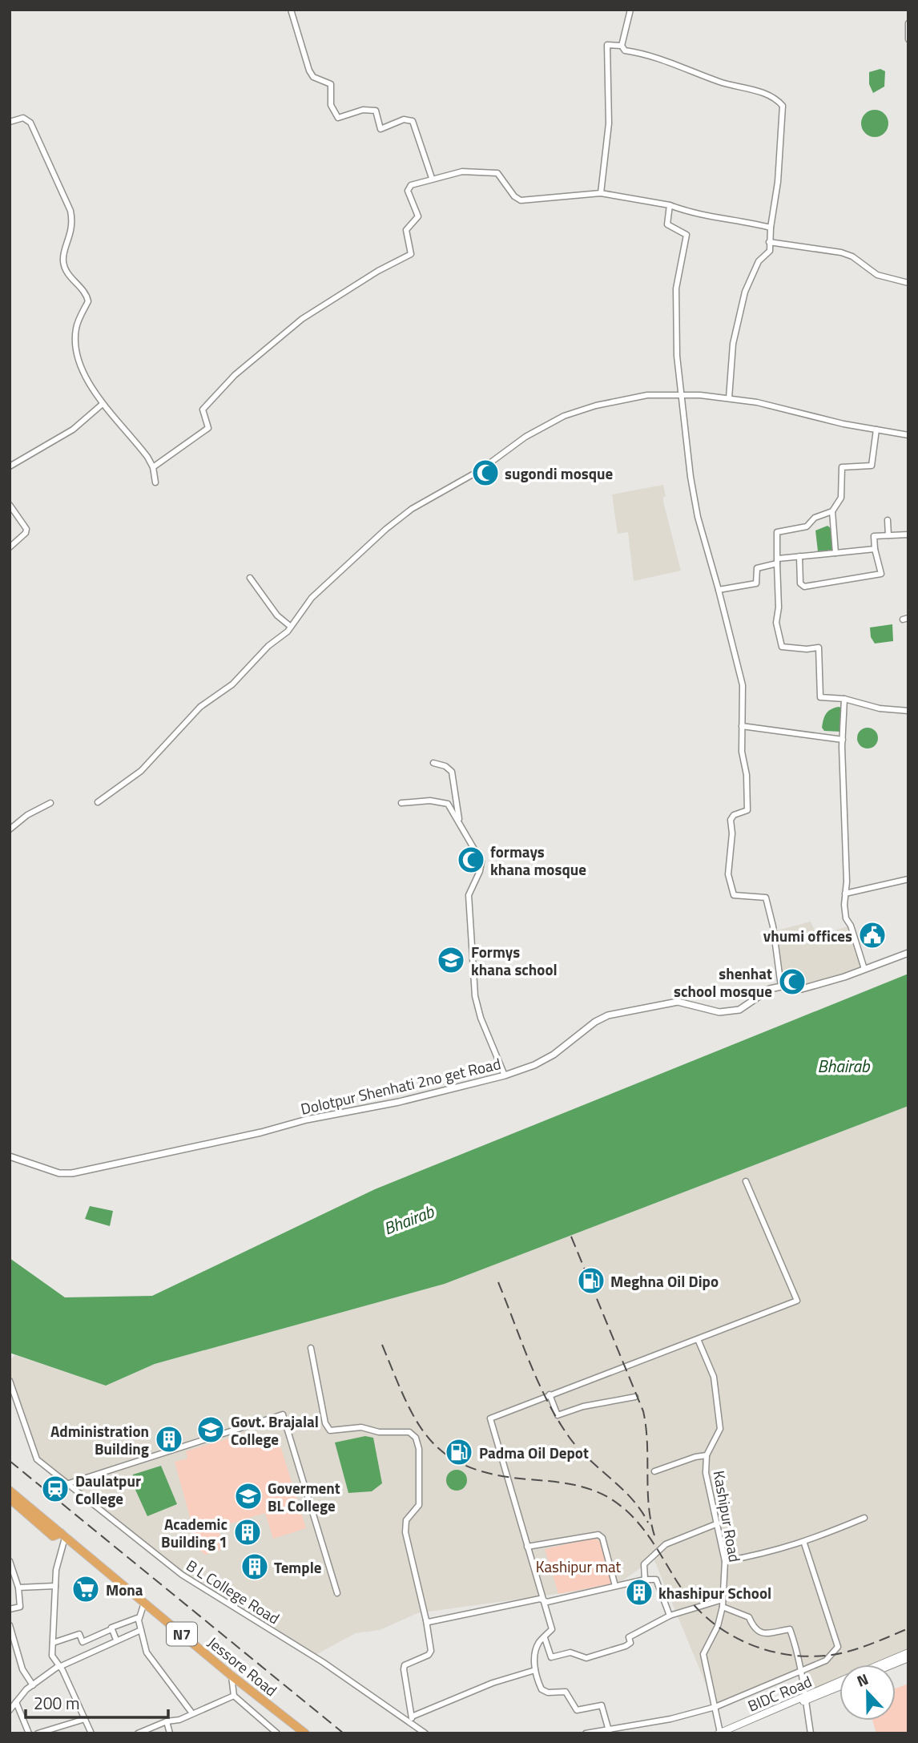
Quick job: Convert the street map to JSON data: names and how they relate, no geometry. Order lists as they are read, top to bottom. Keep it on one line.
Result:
{"streets":{"highway":["N7","Jessore Road"],"main road":["BIDC Road"],"street":["Dolotpur Shenhati 2no get Road","Kashipur Road","B L College Road"]},"crossings":[["Kashipur Road","BIDC Road"]],"water":["Bhairab"],"parks":["Kashipur mat"],"places":{"mosque":["sugondi mosque","formays khana mosque","shenhat school mosque"],"public building":["vhumi offices"],"school or university":["Formys khana school","Govt. Brajalal College","Goverment BL College"],"fuel station":["Meghna Oil Dipo","Padma Oil Depot"],"building":["Administration Building","Academic Building 1","Temple","khashipur School"],"station":["Daulatpur College"],"supermarket":["Mona"]},"scale_bar":"200 m","north":"top"}
